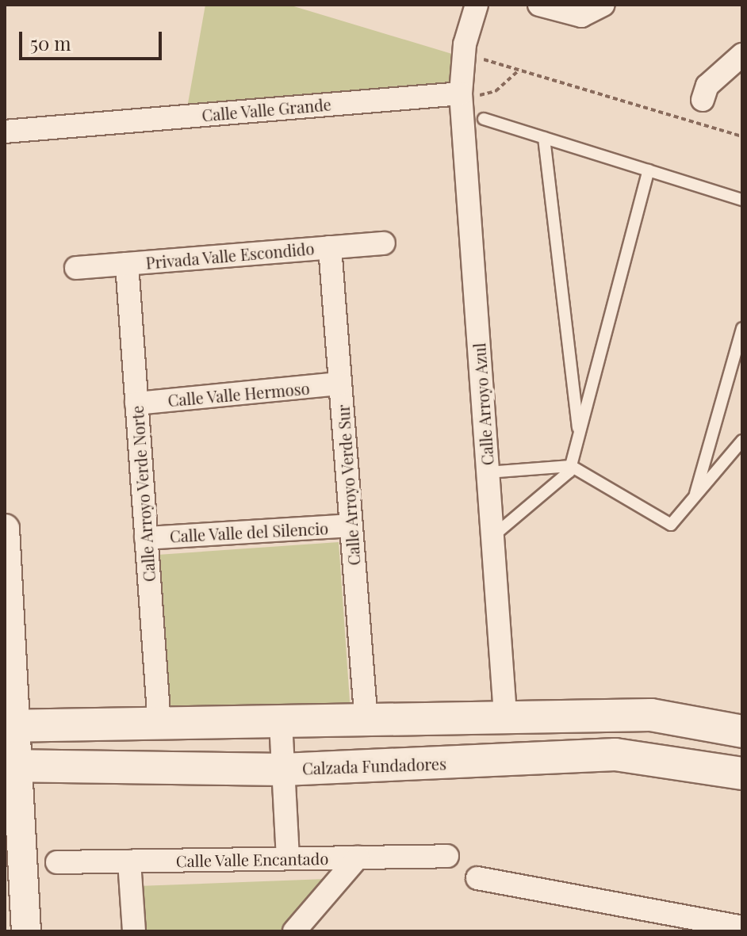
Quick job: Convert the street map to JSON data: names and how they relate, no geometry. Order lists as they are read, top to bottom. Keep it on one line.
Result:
{"streets":{"main road":["Calzada Fundadores"],"street":["Calle Valle Grande","Privada Valle Escondido","Calle Valle Hermoso","Calle Arroyo Azul","Calle Arroyo Verde Sur","Calle Arroyo Verde Norte","Calle Valle del Silencio","Calle Valle Encantado"]},"crossings":[["Calle Valle Grande","Calle Arroyo Azul"],["Privada Valle Escondido","Calle Arroyo Verde Sur"],["Privada Valle Escondido","Calle Arroyo Verde Norte"],["Calle Valle Hermoso","Calle Arroyo Verde Sur"],["Calle Valle Hermoso","Calle Arroyo Verde Norte"],["Calle Arroyo Verde Sur","Calle Valle del Silencio"],["Calle Arroyo Verde Norte","Calle Valle del Silencio"]],"scale_bar":"50 m"}
